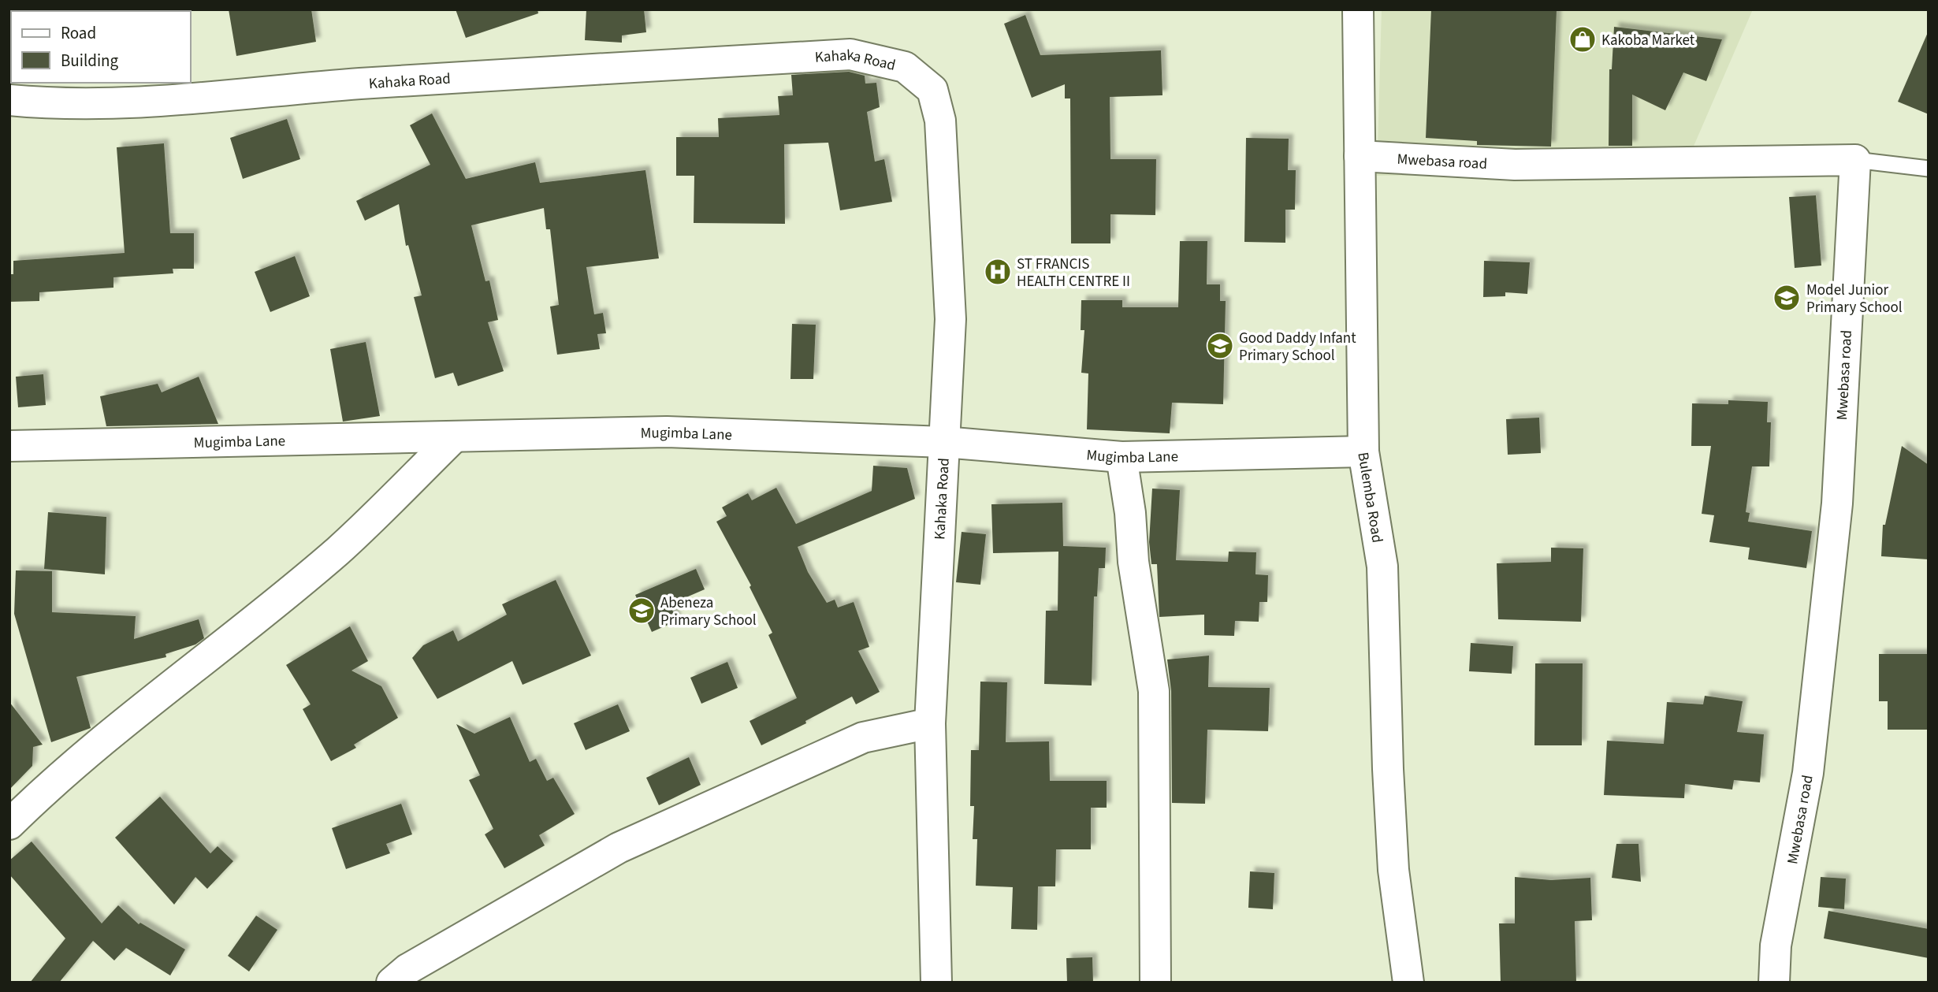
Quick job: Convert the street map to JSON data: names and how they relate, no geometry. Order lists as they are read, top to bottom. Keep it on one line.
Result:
{"streets":{"street":["Kahaka Road","Mwebasa road","Mugimba Lane","Bulemba Road"]},"crossings":[["Kahaka Road","Mugimba Lane"],["Mwebasa road","Bulemba Road"],["Mugimba Lane","Bulemba Road"]],"places":{"shop":["Kakoba Market"],"hospital":["ST FRANCIS HEALTH CENTRE II"],"school or university":["Model Junior Primary School","Good Daddy Infant Primary School","Abeneza Primary School"]},"legend":["Road","Building"]}
